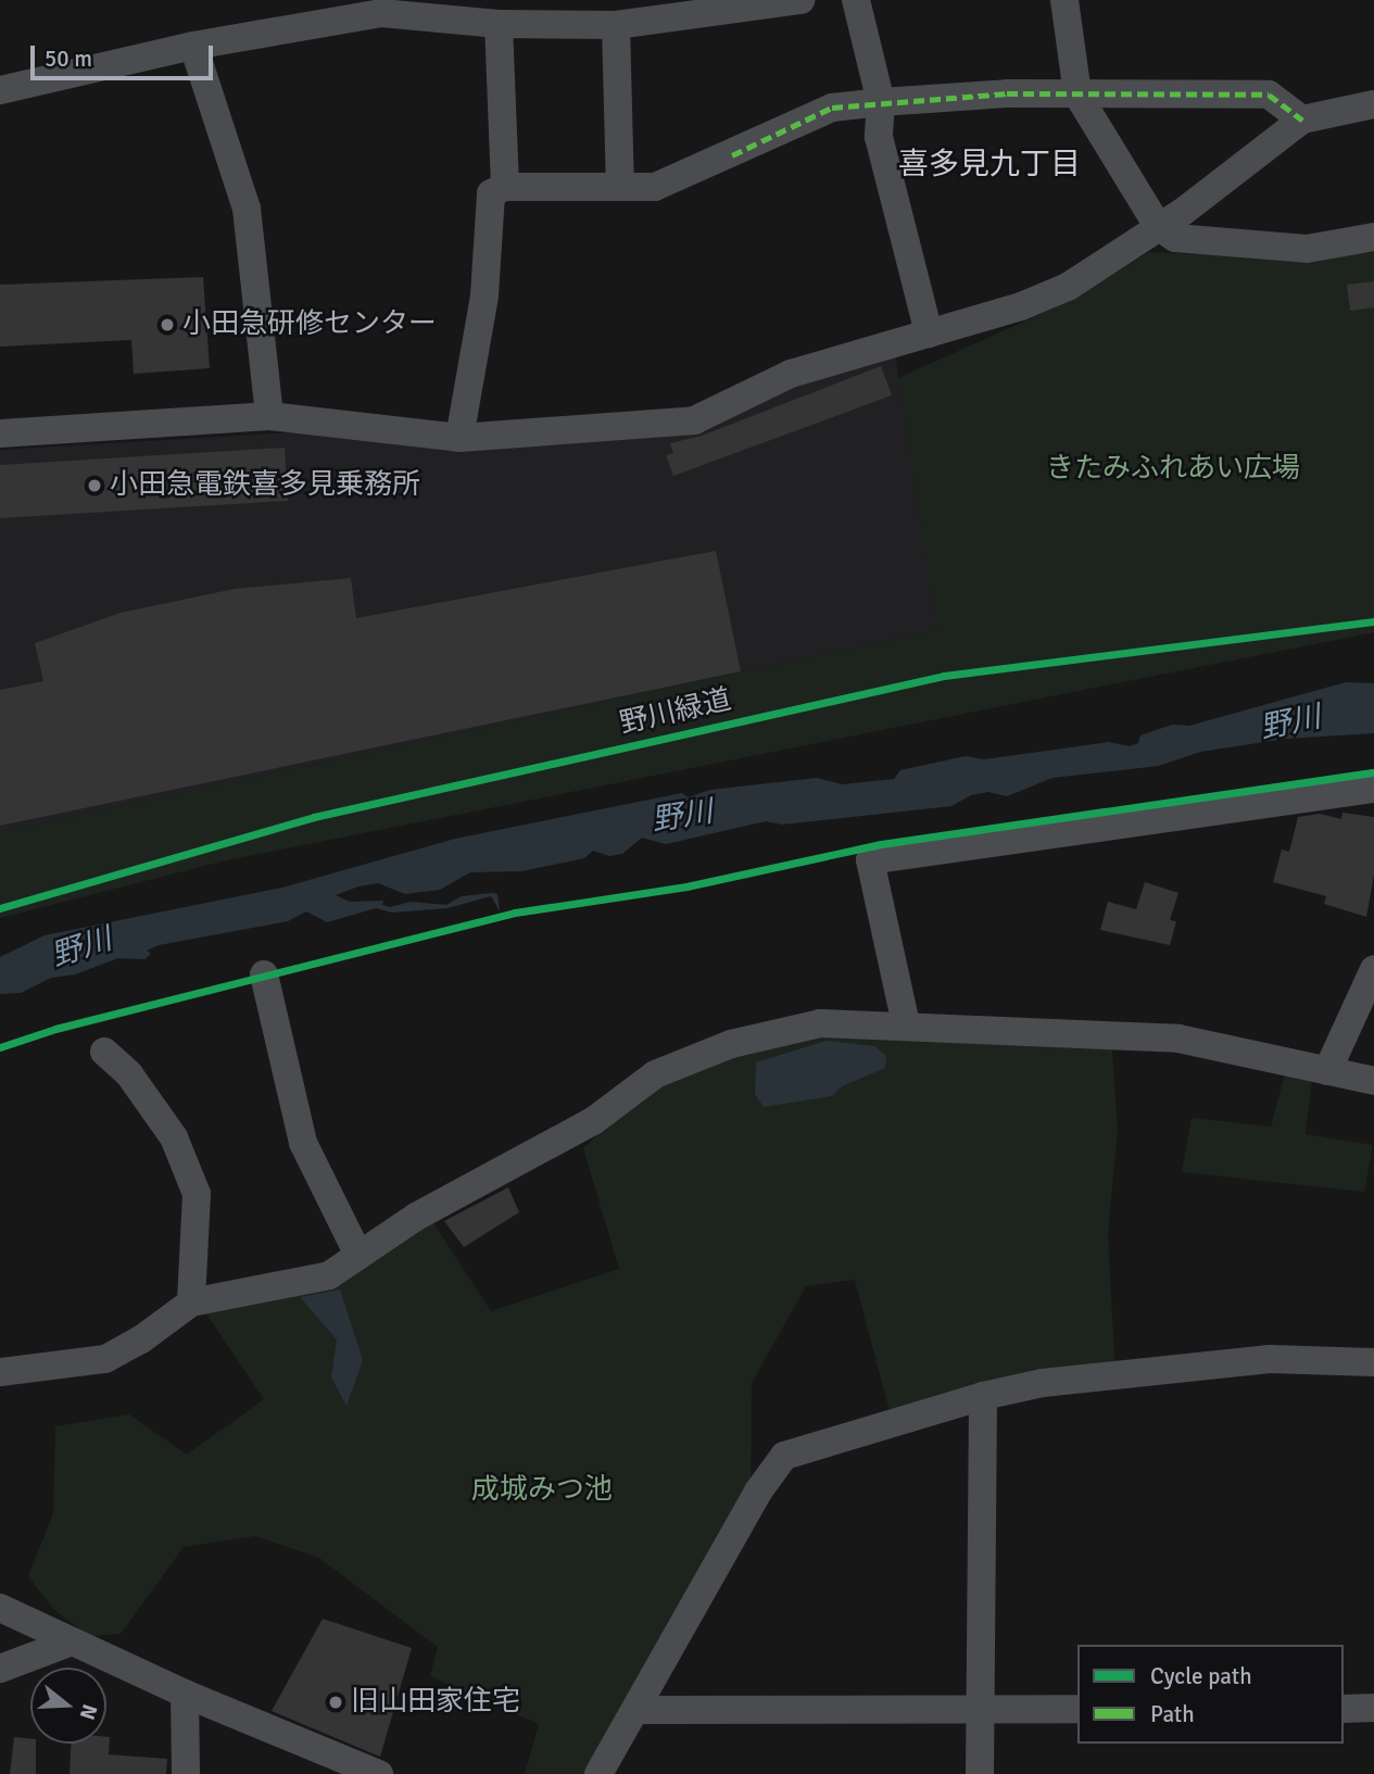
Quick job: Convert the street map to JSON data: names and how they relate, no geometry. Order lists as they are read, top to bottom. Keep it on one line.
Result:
{"streets":{"cycle path":["野川緑道"]},"districts":["喜多見九丁目"],"water":["野川"],"parks":["きたみふれあい広場","成城みつ池"],"places":["小田急研修センター","小田急電鉄喜多見乗務所","旧山田家住宅"],"legend":["Cycle path","Path"],"scale_bar":"50 m","north":"right"}
